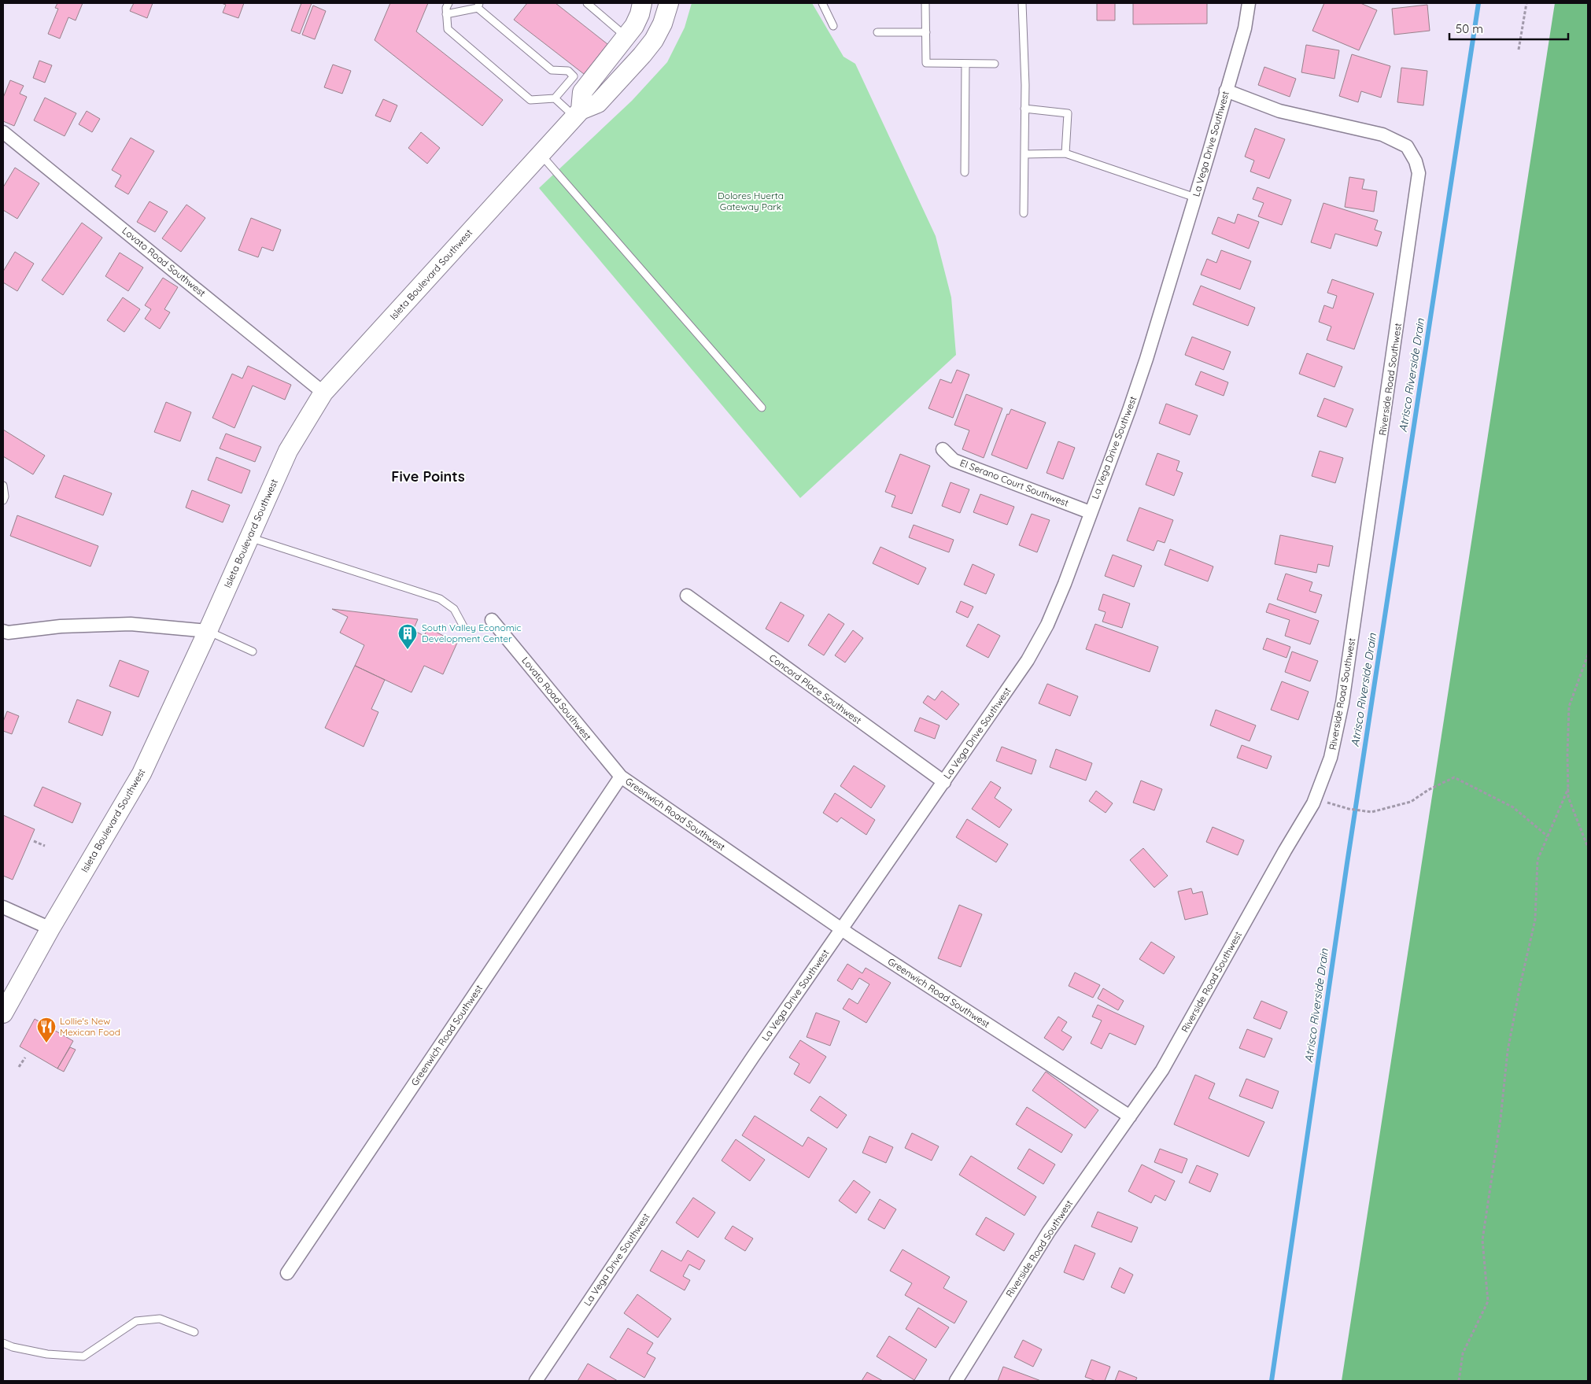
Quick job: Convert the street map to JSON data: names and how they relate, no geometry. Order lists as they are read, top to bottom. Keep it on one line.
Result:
{"streets":{"main road":["Isleta Boulevard Southwest"],"street":["La Vega Drive Southwest","Lovato Road Southwest","Riverside Road Southwest","El Serano Court Southwest","Concord Place Southwest","Greenwich Road Southwest"]},"crossings":[["La Vega Drive Southwest","Riverside Road Southwest"],["La Vega Drive Southwest","El Serano Court Southwest"],["La Vega Drive Southwest","Concord Place Southwest"],["La Vega Drive Southwest","Greenwich Road Southwest"],["Lovato Road Southwest","Isleta Boulevard Southwest"],["Lovato Road Southwest","Greenwich Road Southwest"],["Riverside Road Southwest","Greenwich Road Southwest"]],"districts":["Five Points"],"water":["Atrisco Riverside Drain"],"parks":["Dolores Huerta Gateway Park"],"places":{"building":["South Valley Economic Development Center"],"restaurant":["Lollie's New Mexican Food"]},"scale_bar":"50 m"}
